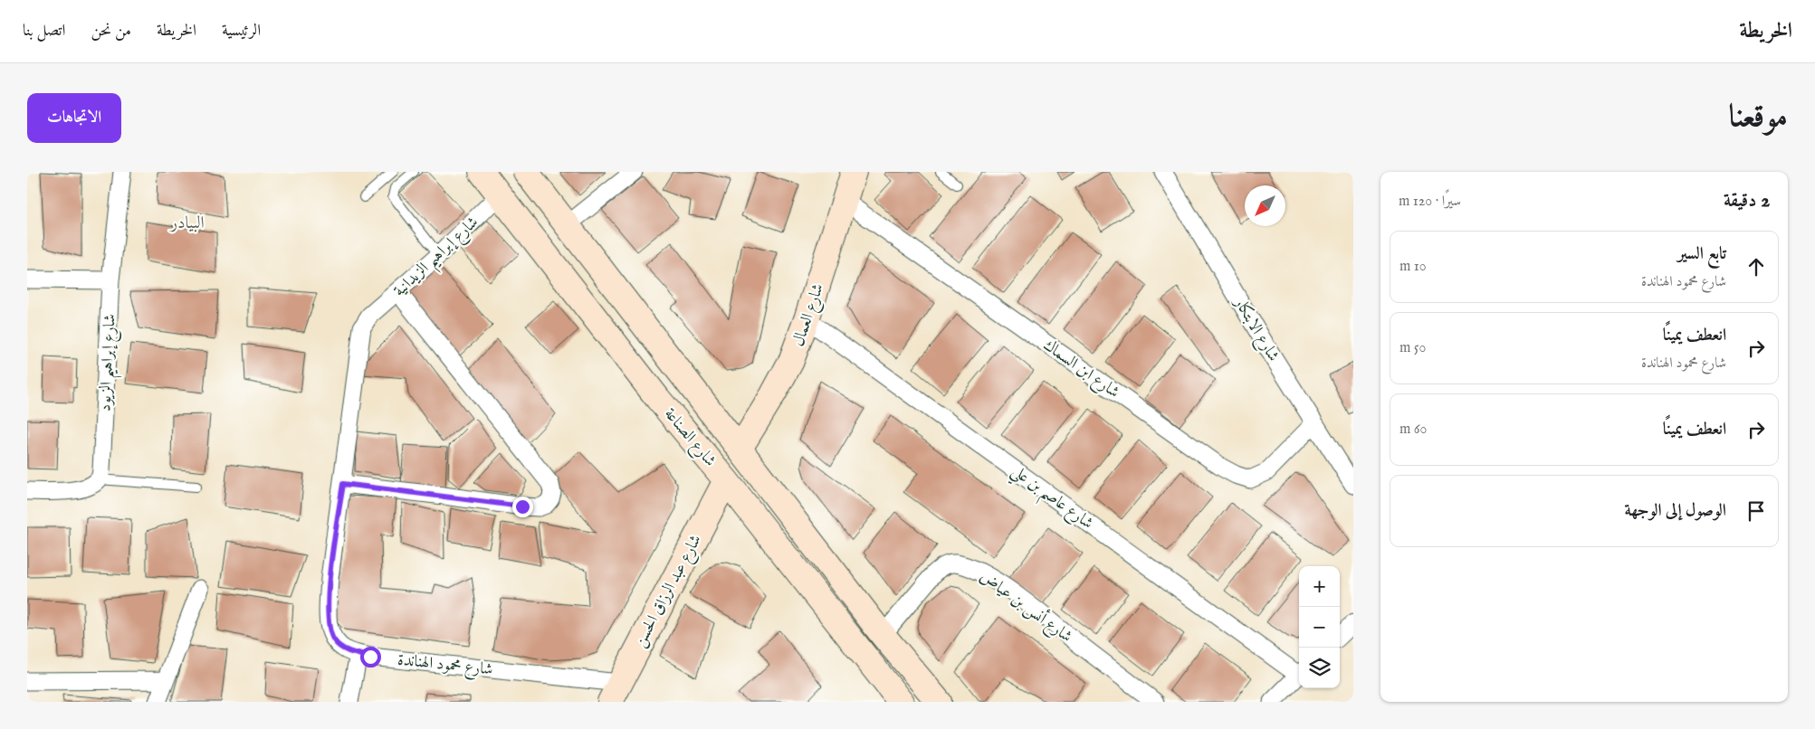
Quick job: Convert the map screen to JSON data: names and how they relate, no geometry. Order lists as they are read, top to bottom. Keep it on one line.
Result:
{"streets":{"main road":["شارع العمال","شارع الصناعة","شارع عبد الرزاق الحسن"],"street":["شارع إبراهيم الزيدانية","شارع الابتكار","شارع إبراهيم الزيود","شارع ابن السماك","شارع عاصم بن علي","شارع أنس بن عياض","شارع محمود الهناندة"]},"crossings":[["شارع إبراهيم الزيدانية","شارع الصناعة"],["شارع إبراهيم الزيدانية","شارع محمود الهناندة"],["شارع العمال","شارع ابن السماك"],["شارع العمال","شارع الصناعة"],["شارع العمال","شارع عاصم بن علي"],["شارع الابتكار","شارع ابن السماك"],["شارع الصناعة","شارع عبد الرزاق الحسن"],["شارع الصناعة","شارع أنس بن عياض"],["شارع عبد الرزاق الحسن","شارع محمود الهناندة"]],"districts":["البيادر"],"north":"bottom left","page":{"header":"الخريطة","nav":["الرئيسية","الخريطة","من نحن","اتصل بنا"],"title":"موقعنا","buttons":"الاتجاهات","heading":["2 دقيقة","سيرًا · 120 m"],"list":[["تابع السير","شارع محمود الهناندة","10 m"],["انعطف يمينًا","شارع محمود الهناندة","50 m"],["انعطف يمينًا","60 m"],"الوصول إلى الوجهة"],"map_buttons":["+","−"]}}
